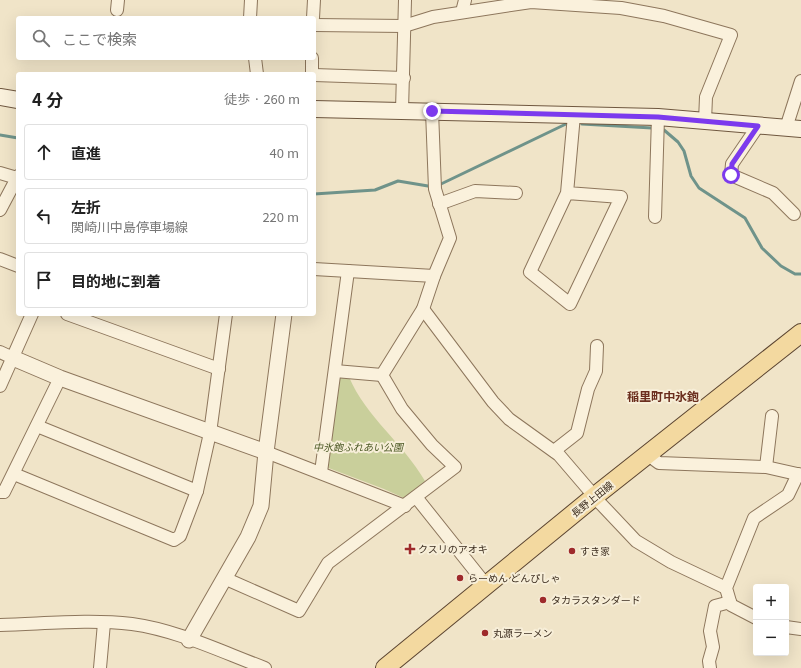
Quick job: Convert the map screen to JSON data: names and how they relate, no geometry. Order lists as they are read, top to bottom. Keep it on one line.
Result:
{"streets":{"main road":["長野上田線"]},"districts":["稲里町中氷鉋"],"parks":["中氷鉋ふれあい公園"],"places":{"health":["クスリのアオキ"],"other":["すき家","らーめん どんぴしゃ","タカラスタンダード","丸源ラーメン"]},"page":{"search":"ここで検索","heading":["4 分","徒歩 · 260 m"],"list":[["直進","40 m"],["左折","関崎川中島停車場線","220 m"],"目的地に到着"],"map_buttons":["+","−"]}}
